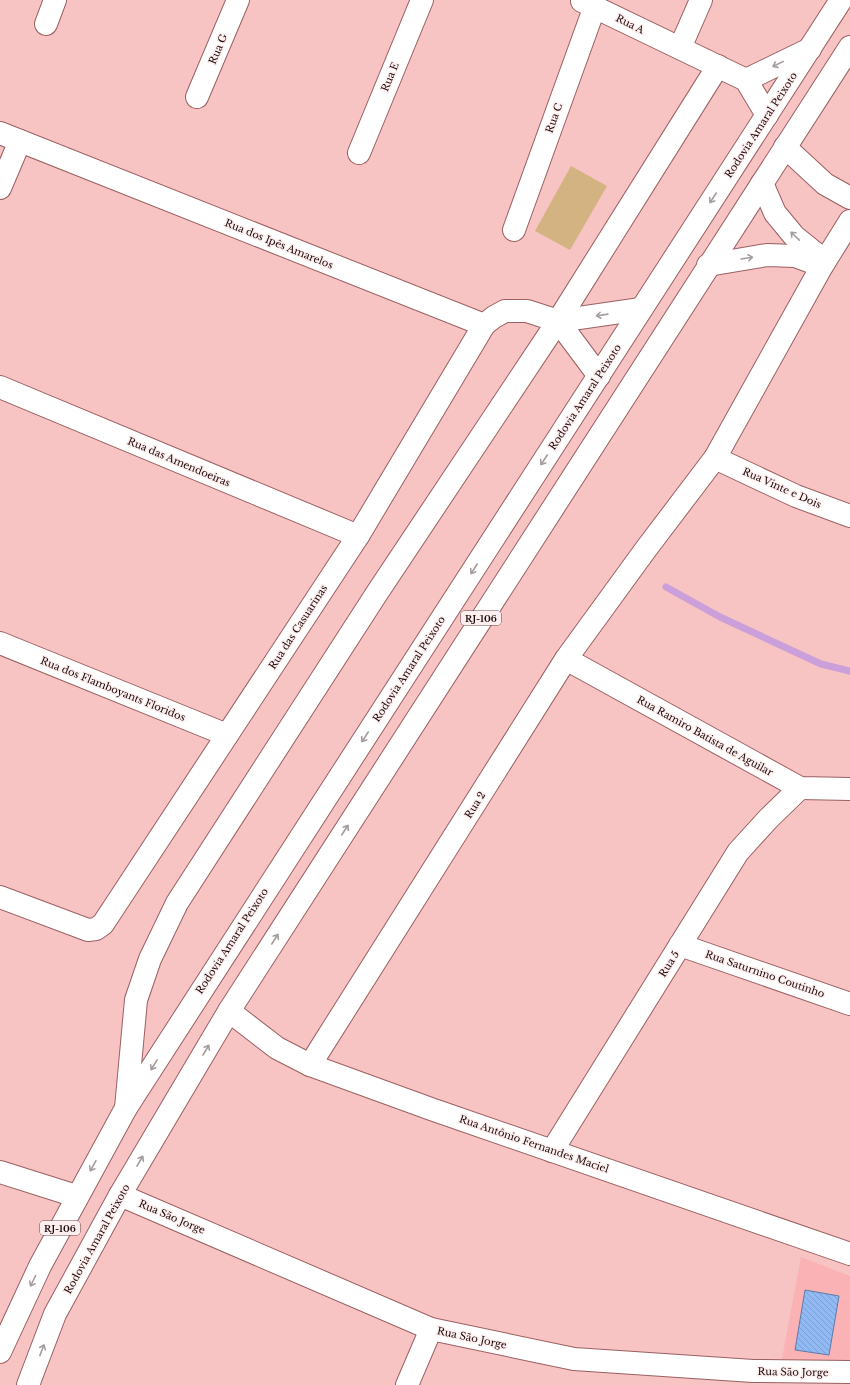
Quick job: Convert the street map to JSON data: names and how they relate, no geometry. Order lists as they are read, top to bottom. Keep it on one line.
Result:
{"streets":{"main road":["Rua A","Rua G","Rua E","Rua C","Rodovia Amaral Peixoto","Rua dos Ipês Amarelos","Rua das Amendoeiras","Rua Vinte e Dois","RJ-106","Rua das Casuarinas","Rua dos Flamboyants Floridos","Rua Ramiro Batista de Aguilar","Rua 2","Rua 5","Rua Saturnino Coutinho","Rua Antônio Fernandes Maciel","Rua São Jorge"]},"crossings":[["Rua A","Rua C"],["Rodovia Amaral Peixoto","Rua Antônio Fernandes Maciel"],["Rodovia Amaral Peixoto","Rua São Jorge"],["Rua dos Ipês Amarelos","Rua das Casuarinas"],["Rua das Amendoeiras","Rua das Casuarinas"],["Rua Vinte e Dois","Rua 2"],["Rua das Casuarinas","Rua dos Flamboyants Floridos"],["Rua Ramiro Batista de Aguilar","Rua 2"],["Rua Ramiro Batista de Aguilar","Rua 5"],["Rua 2","Rua Antônio Fernandes Maciel"],["Rua 5","Rua Saturnino Coutinho"],["Rua 5","Rua Antônio Fernandes Maciel"]]}
